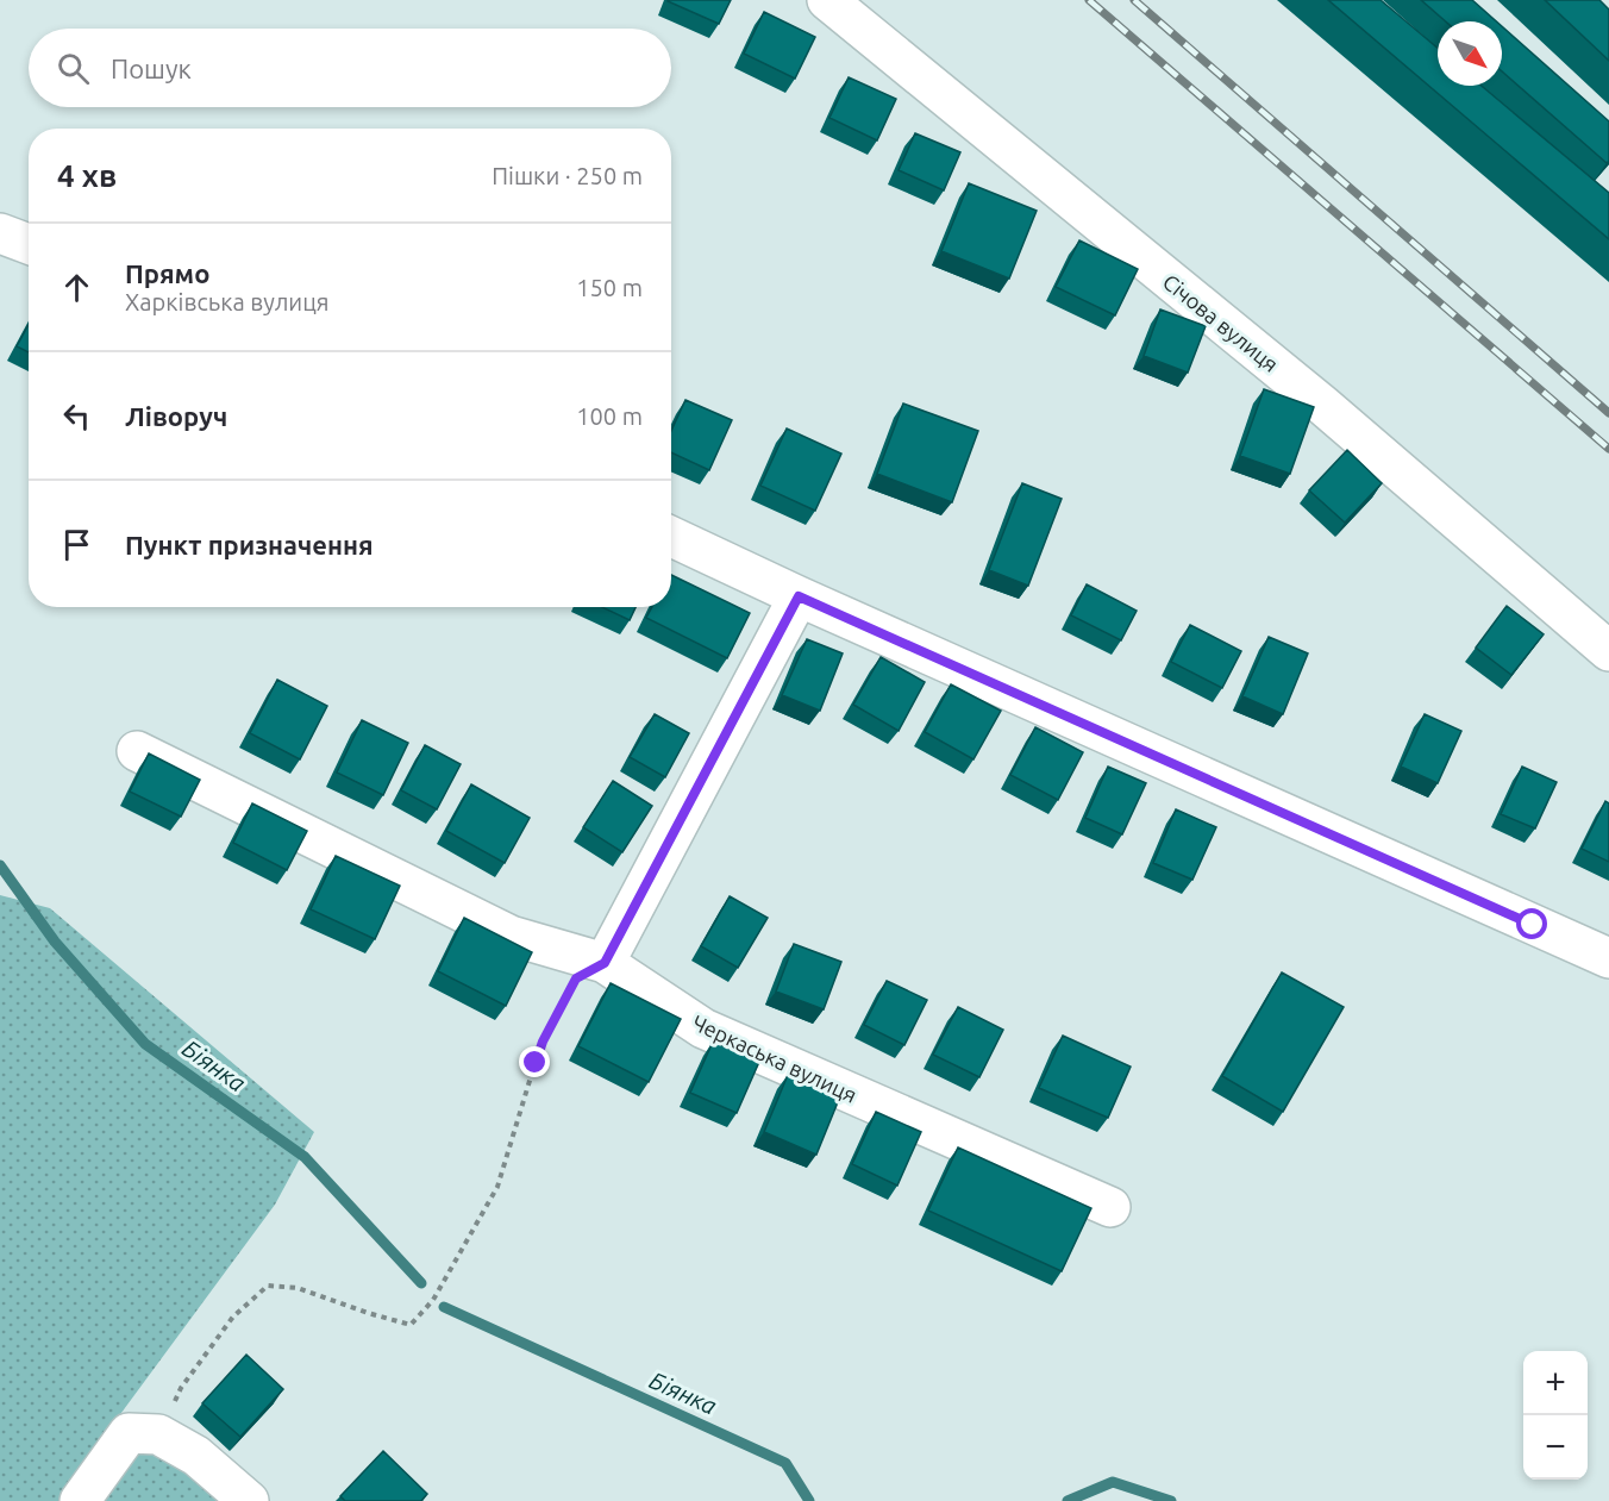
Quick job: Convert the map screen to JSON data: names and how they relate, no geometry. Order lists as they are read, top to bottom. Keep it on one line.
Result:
{"streets":{"street":["Січова вулиця","Черкаська вулиця"]},"water":["Біянка"],"north":"bottom right","page":{"search":"Пошук","heading":["4 хв","Пішки · 250 m"],"list":[["Прямо","Харківська вулиця","150 m"],["Ліворуч","100 m"],"Пункт призначення"],"map_buttons":["+","−"]}}
